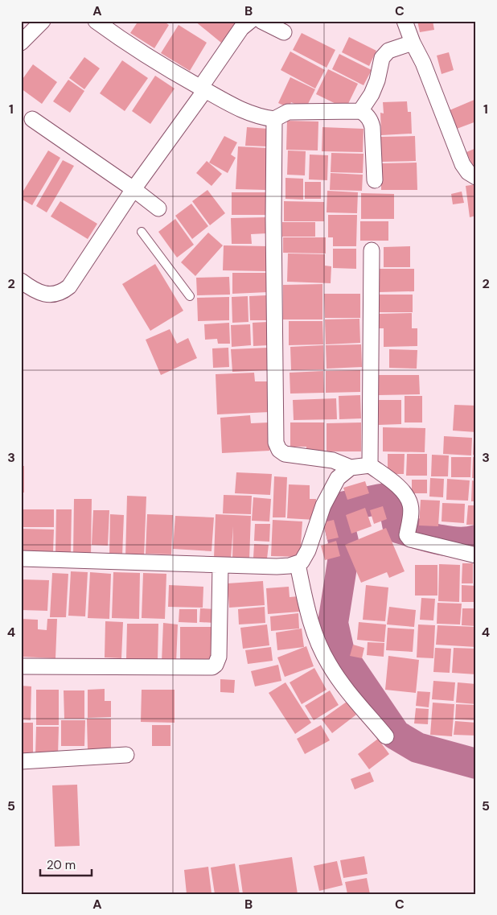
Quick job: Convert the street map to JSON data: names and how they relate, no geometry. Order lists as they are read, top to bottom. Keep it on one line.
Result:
{"scale_bar":"20 m","grid":{"columns":["A","B","C"],"rows":["1","2","3","4","5"]}}
